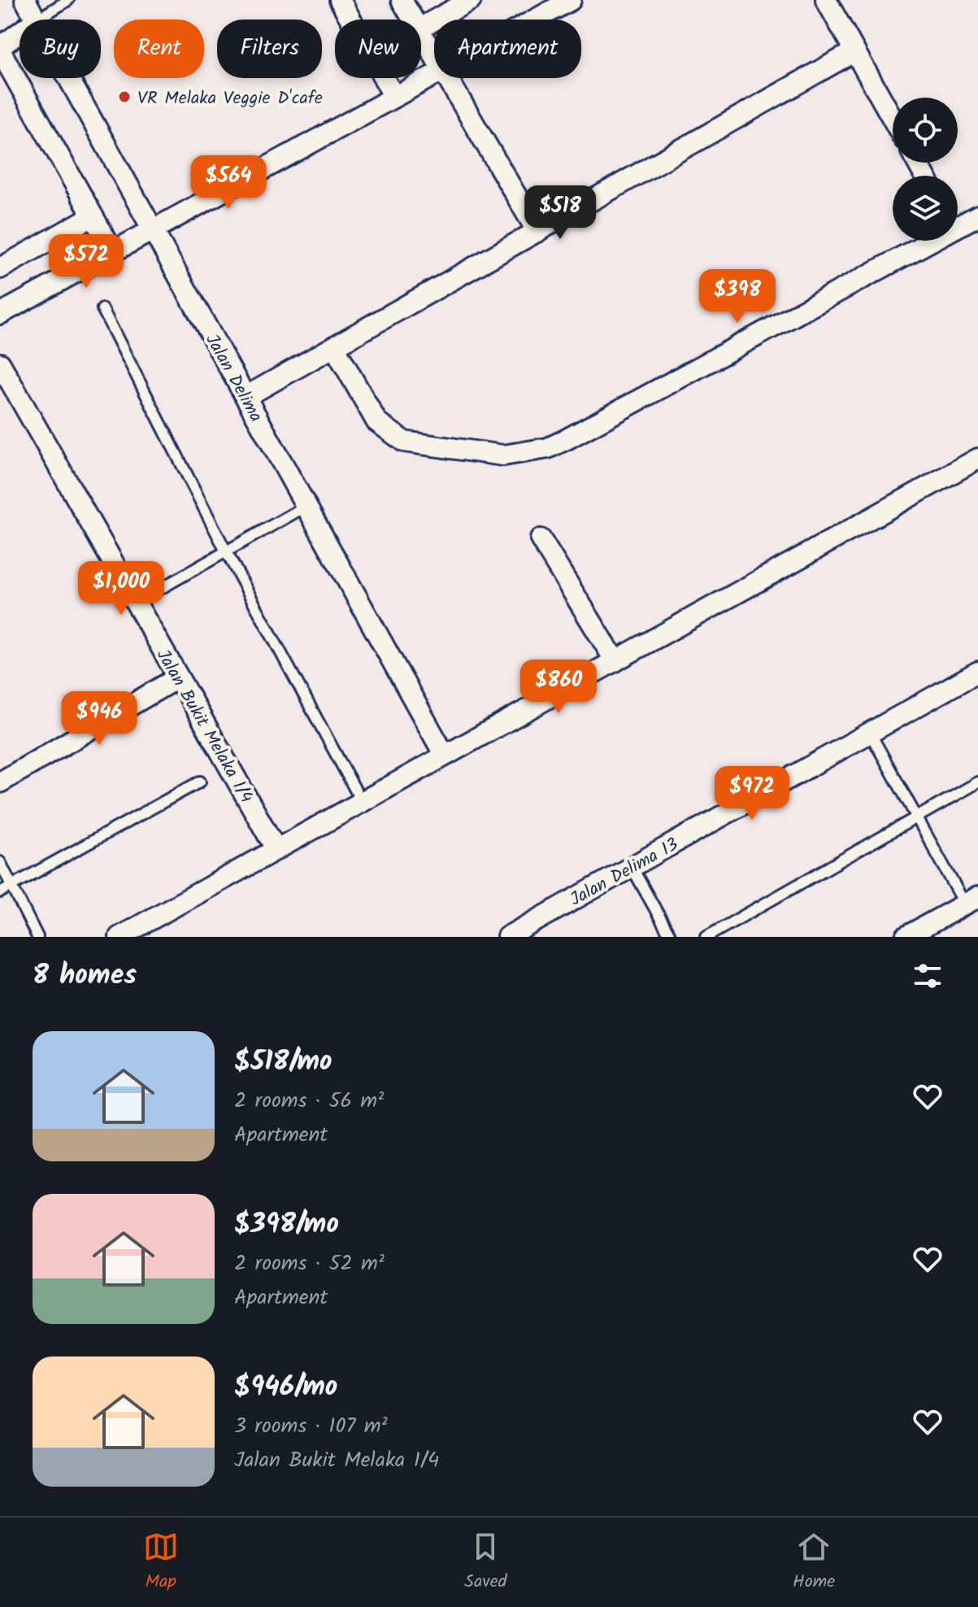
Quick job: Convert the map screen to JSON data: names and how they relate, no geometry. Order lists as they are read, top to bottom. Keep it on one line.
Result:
{"streets":{"street":["Jalan Delima","Jalan Bukit Melaka 1/4","Jalan Delima 13"]},"places":["VR Melaka Veggie D'cafe"],"page":{"chip":["Buy","Rent","Filters","New","Apartment"],"price":["$564","$518","$572","$398","$1,000","$860","$946","$972"],"heading":"8 homes","list":[{"name":"$518/mo","note":"2 rooms · 56 m² · Apartment"},{"name":"$398/mo","note":"2 rooms · 52 m² · Apartment"},{"name":"$946/mo","note":"3 rooms · 107 m² · Jalan Bukit Melaka 1/4"}],"tabs":["Map","Saved","Home"]}}
